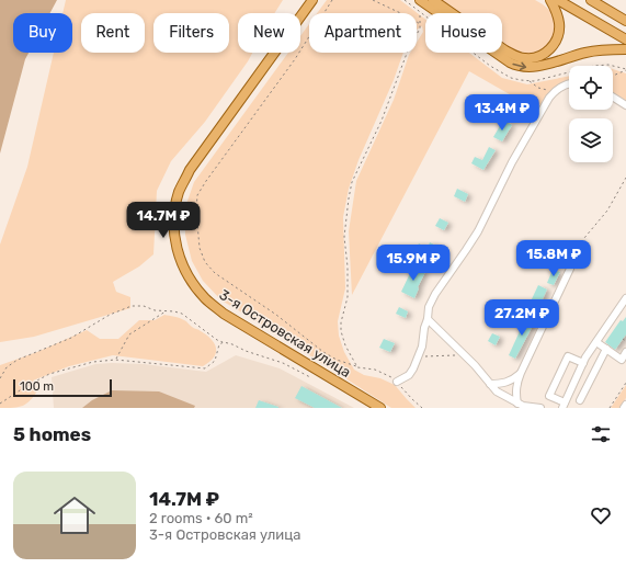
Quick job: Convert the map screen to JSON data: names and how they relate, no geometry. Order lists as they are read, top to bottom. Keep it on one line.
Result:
{"streets":{"main road":["3-я Островская улица"]},"scale_bar":"100 m","page":{"chip":["Buy","Rent","Filters","New","Apartment","House"],"price":["13.4M ₽","14.7M ₽","15.8M ₽","15.9M ₽","27.2M ₽"],"scale":"100 m","heading":"5 homes","list":[{"name":"14.7M ₽","note":"2 rooms · 60 m² · 3-я Островская улица"}]}}
